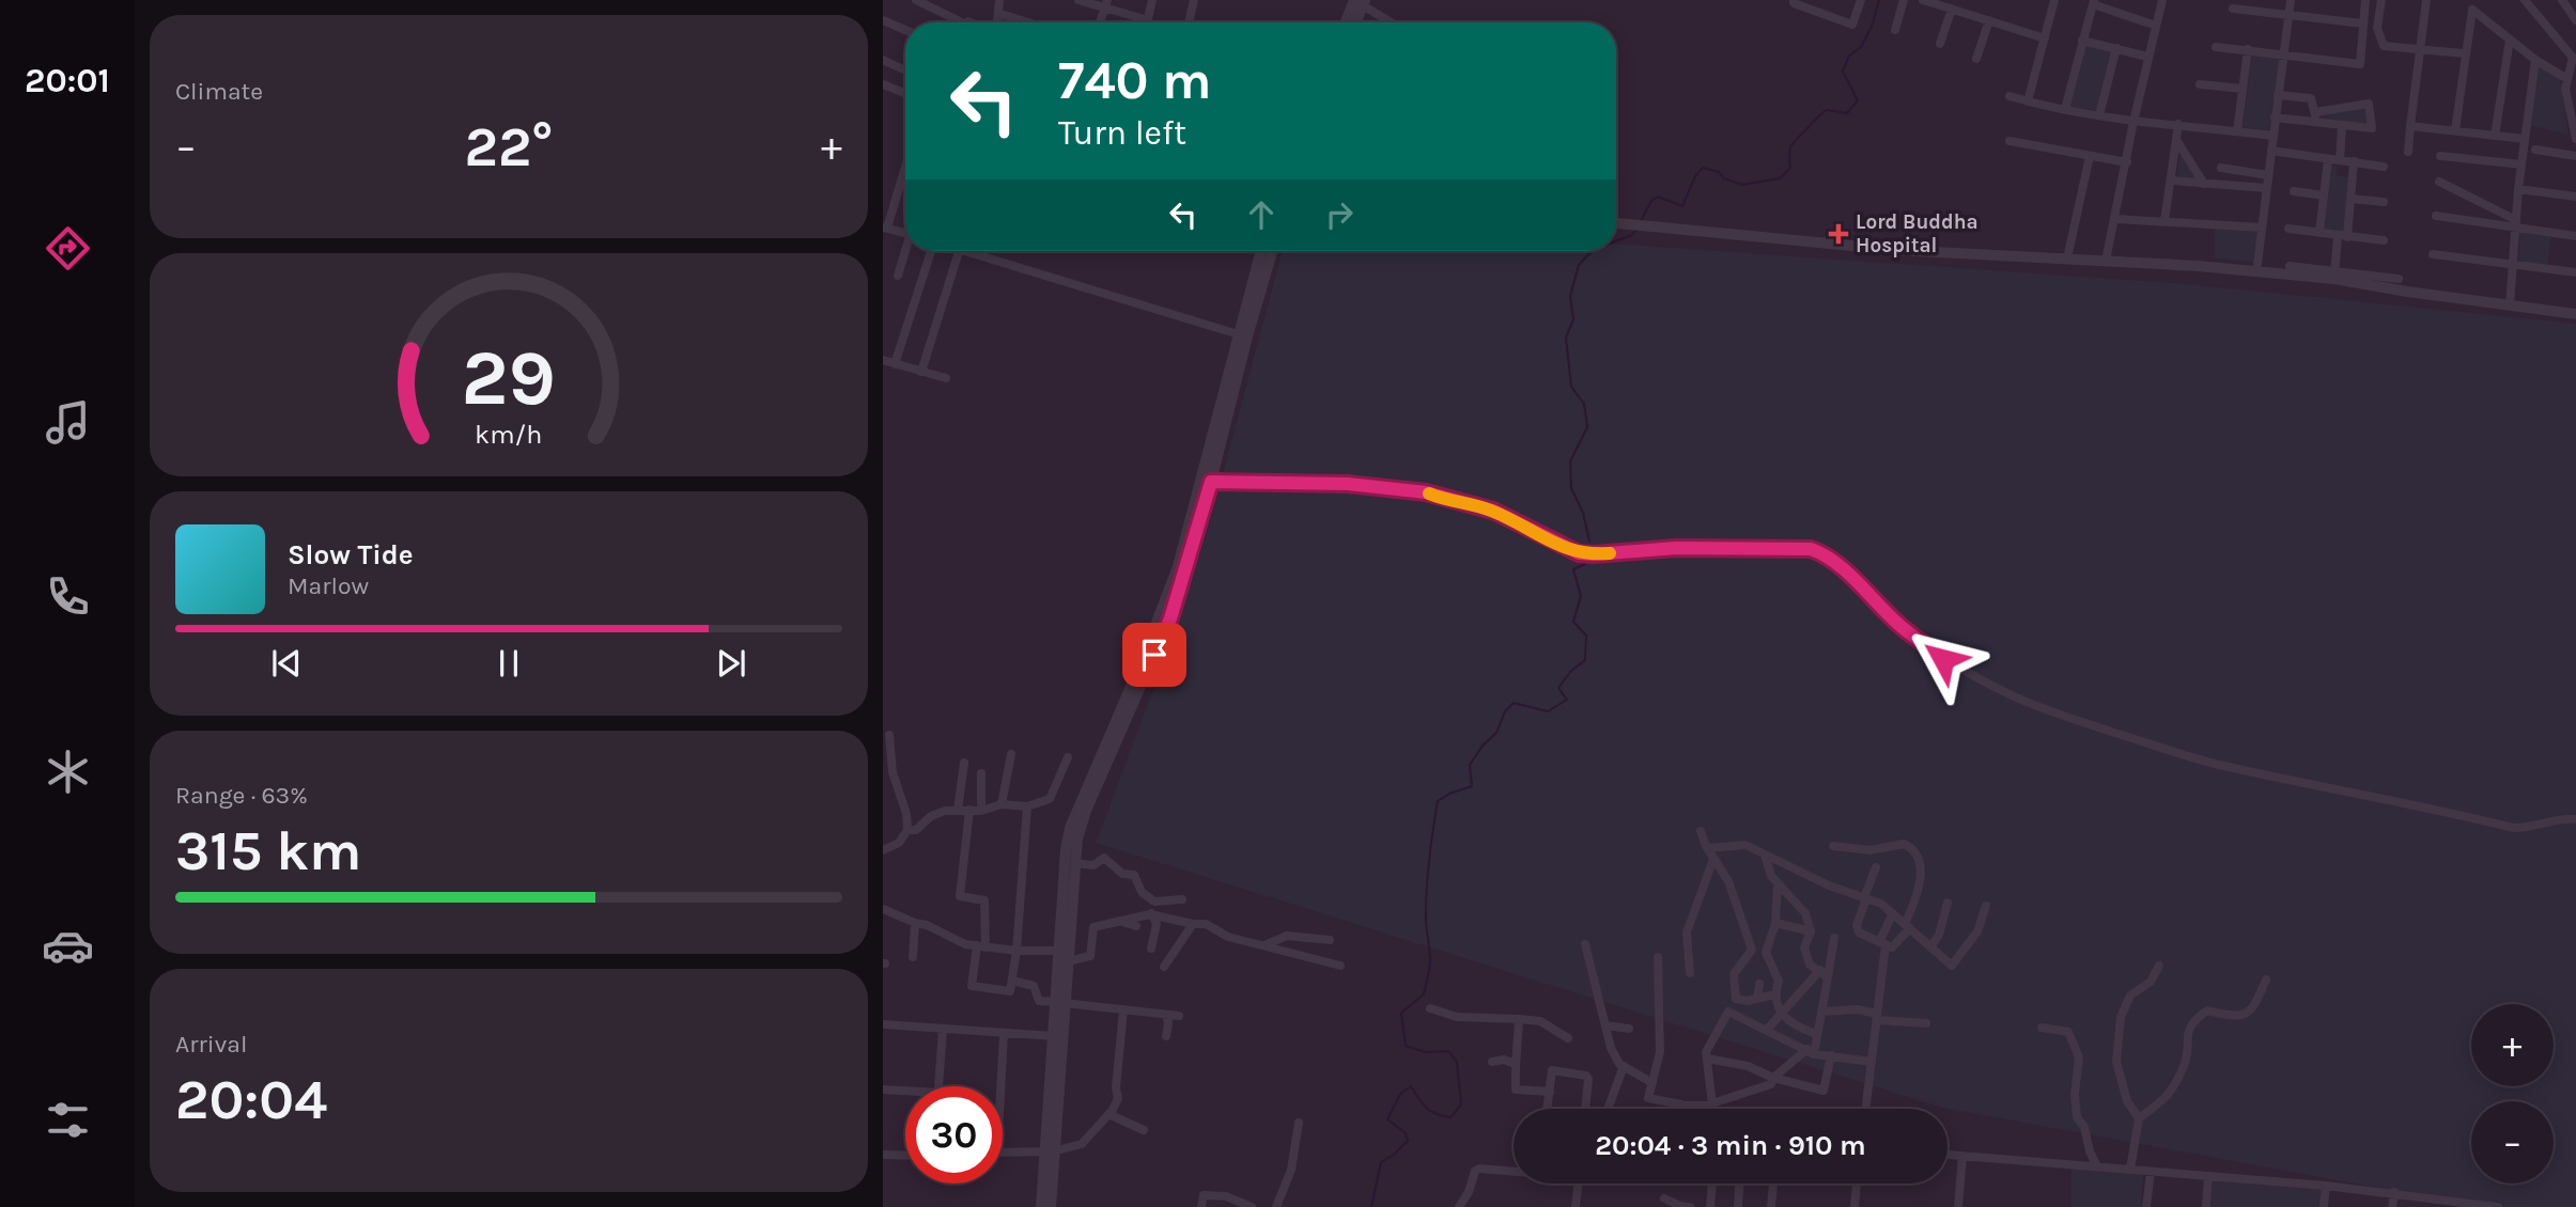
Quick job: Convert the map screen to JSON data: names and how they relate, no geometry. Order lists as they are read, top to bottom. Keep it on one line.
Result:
{"places":{"health":["Lord Buddha Hospital"]},"page":{"tabs":"20:01","tile":["Climate",["Range · 63%","315 km"],["Arrival","20:04"]],"turn":["740 m","Turn left"],"heat":["−","22°","+"],"song":["Slow Tide","Marlow"],"map_buttons":["+","−"],"limit":"30","trip":"20:04 · 3 min · 910 m","gauge":["29","km/h"]}}
